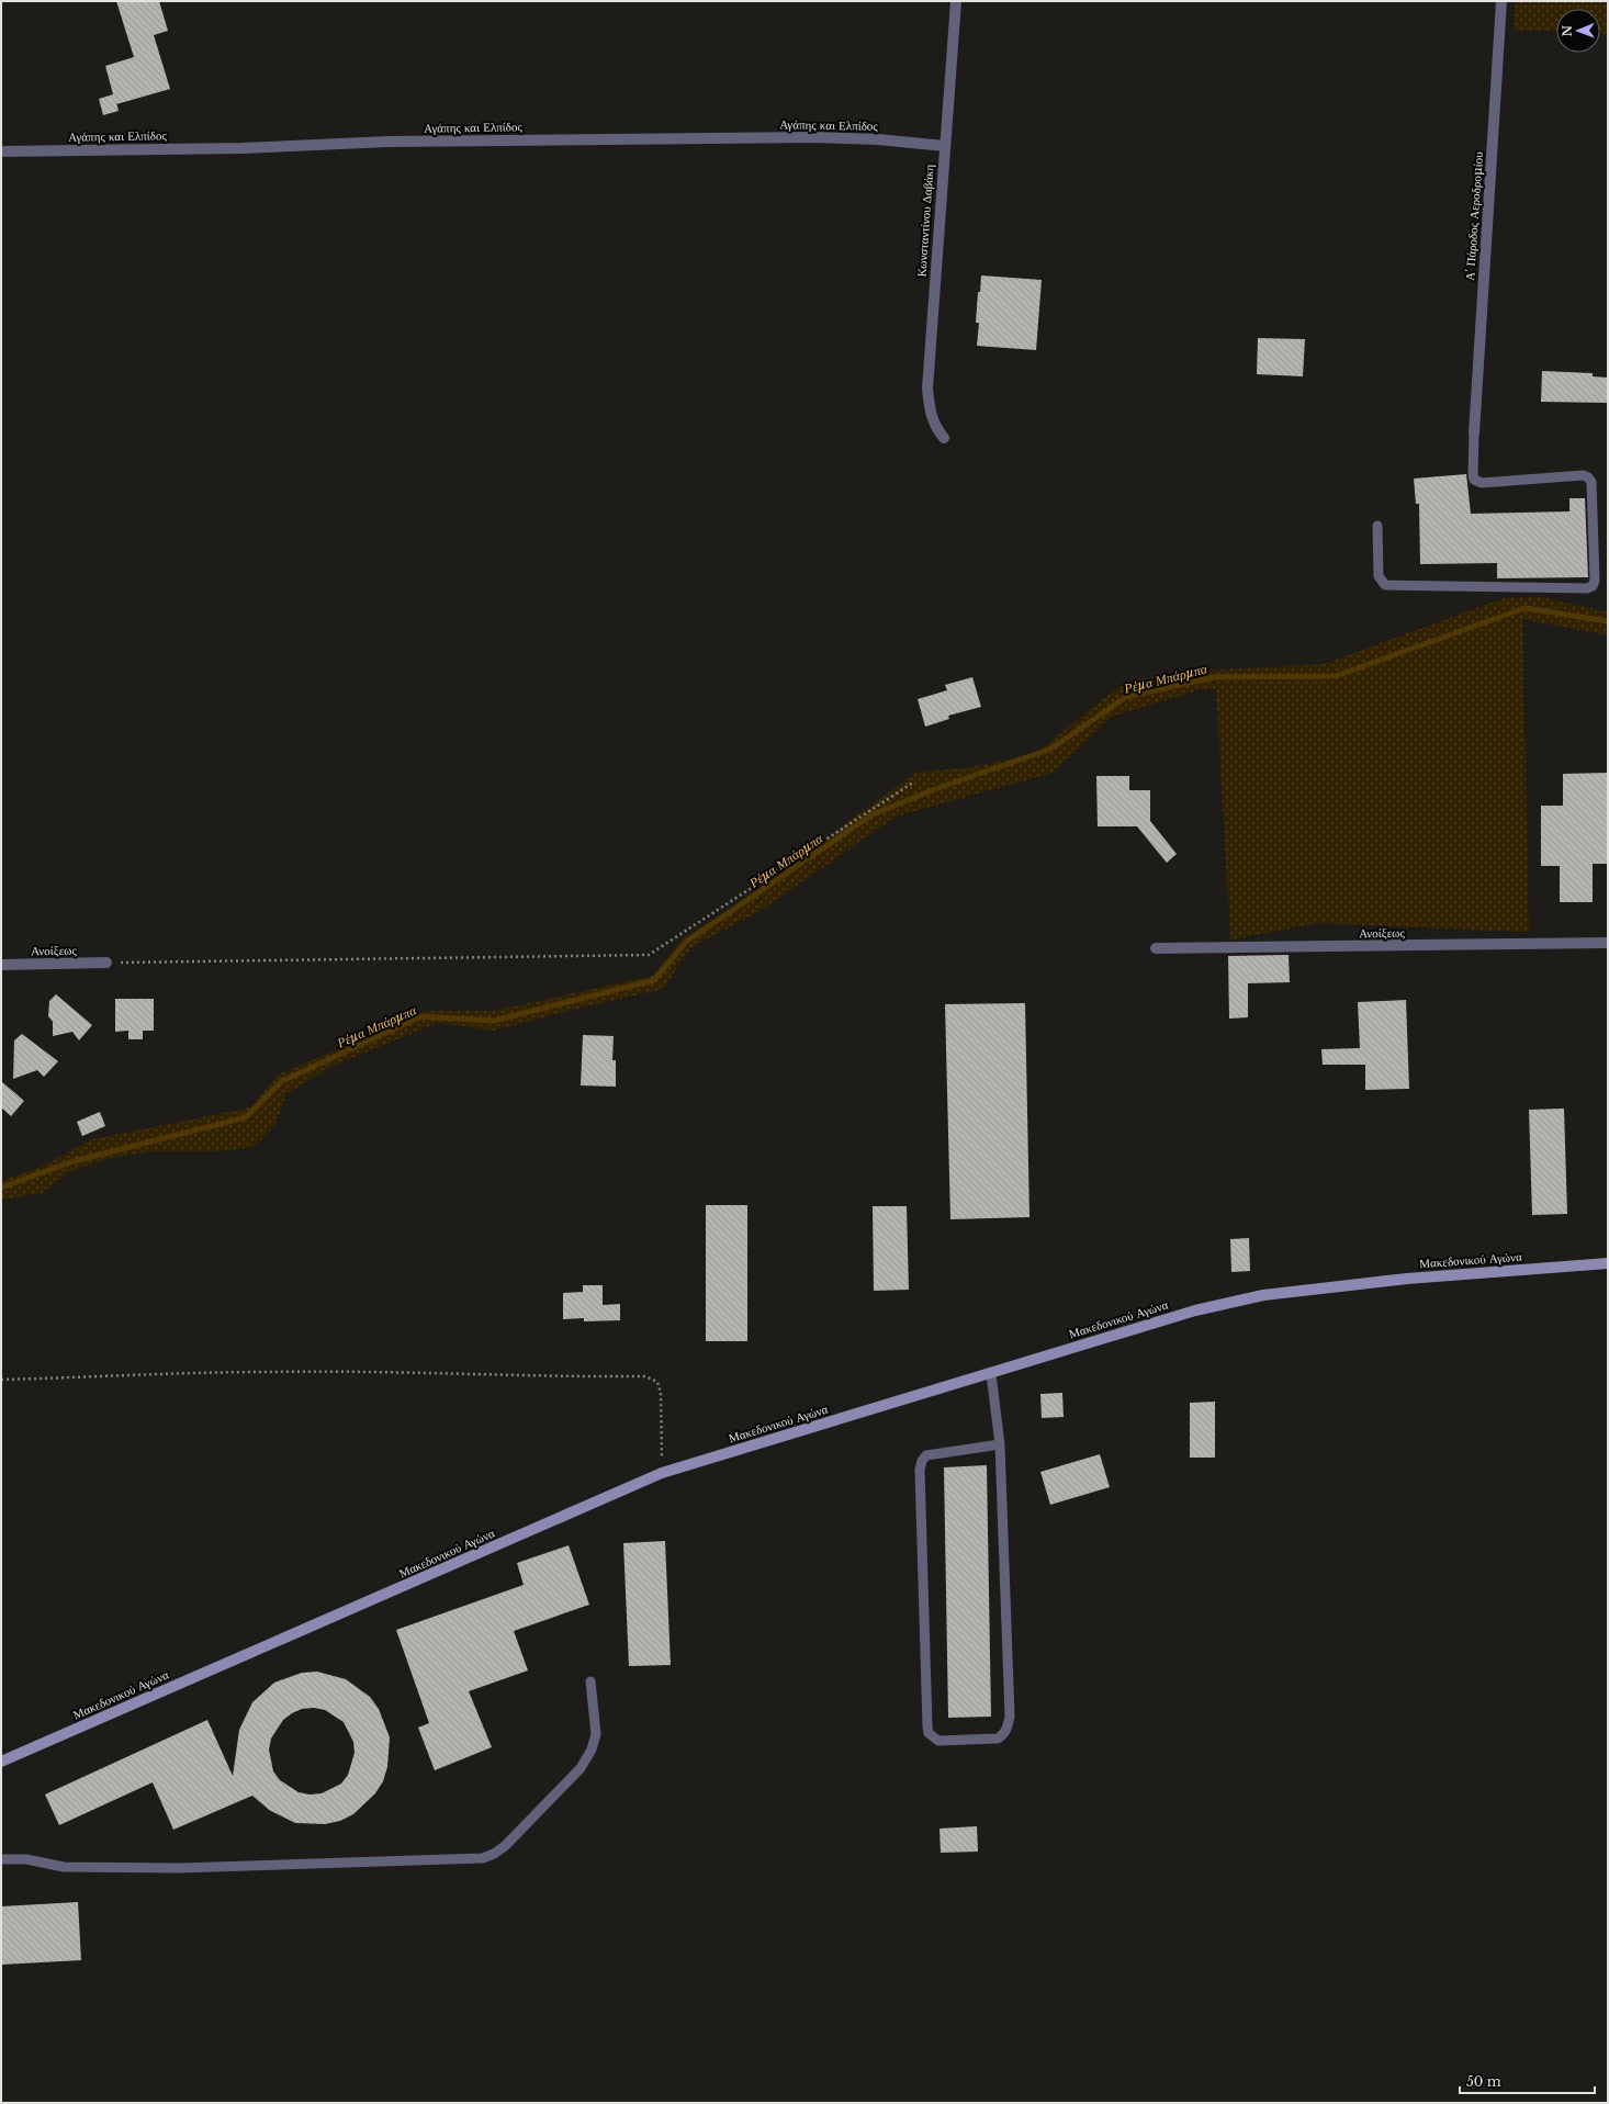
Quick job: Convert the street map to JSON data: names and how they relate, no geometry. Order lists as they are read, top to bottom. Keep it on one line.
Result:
{"streets":{"main road":["Μακεδονικού Αγώνα"],"street":["Αγάπης και Ελπίδος","Α' Πάροδος Αεροδρομίου","Κωνσταντίνου Δαβάκη","Ανοίξεως"]},"crossings":[["Αγάπης και Ελπίδος","Κωνσταντίνου Δαβάκη"]],"water":["Ρέμα Μπάρμπα"],"scale_bar":"50 m","north":"left"}
